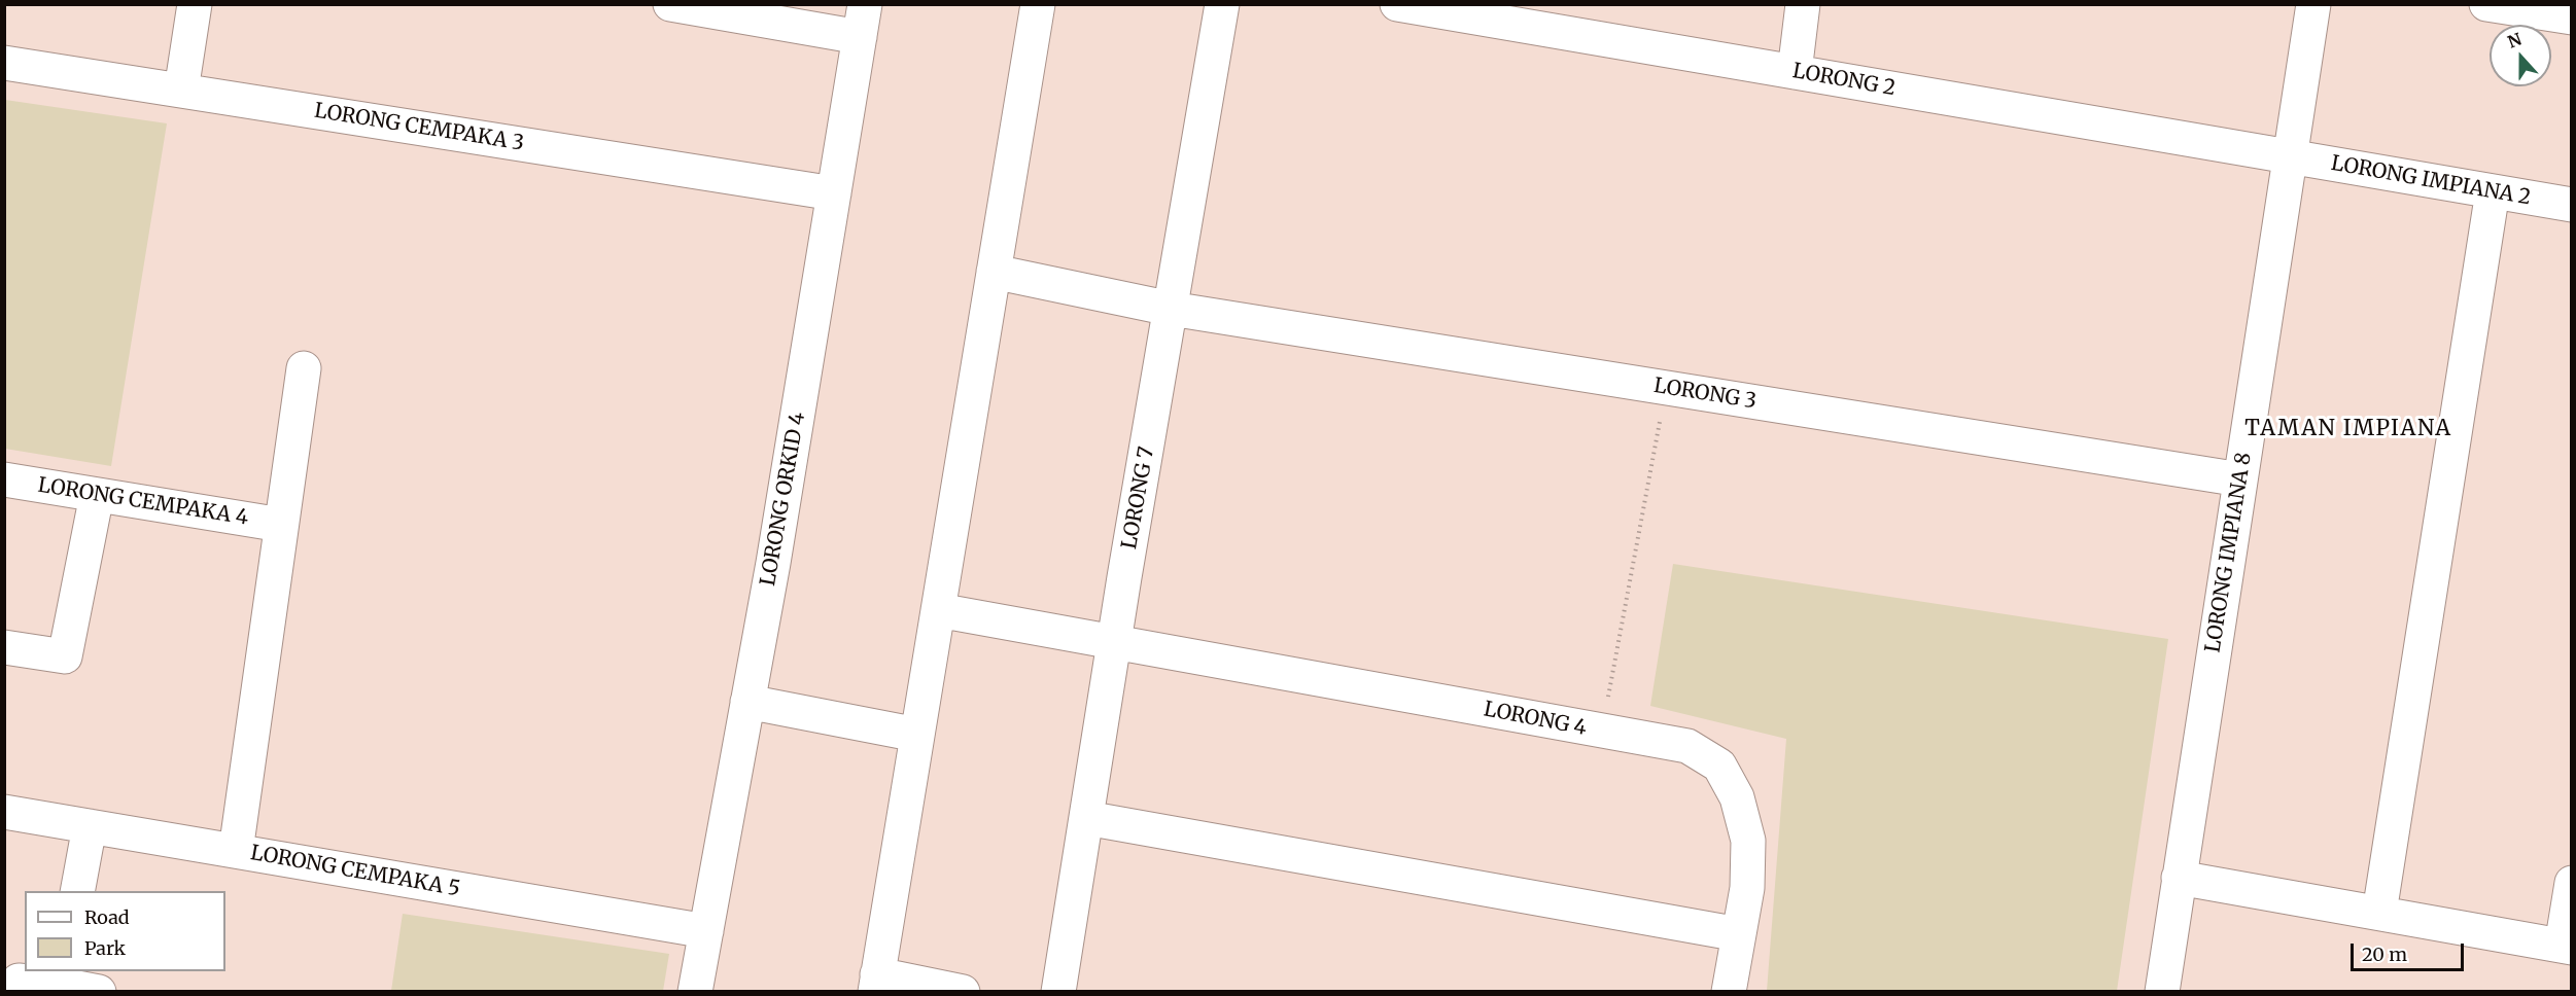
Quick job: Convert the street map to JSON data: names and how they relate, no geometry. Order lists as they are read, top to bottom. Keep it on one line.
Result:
{"streets":{"street":["LORONG 2","LORONG CEMPAKA 3","LORONG IMPIANA 2","LORONG 3","LORONG 7","LORONG ORKID 4","LORONG CEMPAKA 4","LORONG IMPIANA 8","LORONG 4","LORONG CEMPAKA 5"]},"crossings":[["LORONG 2","LORONG IMPIANA 2"],["LORONG 2","LORONG IMPIANA 8"],["LORONG CEMPAKA 3","LORONG ORKID 4"],["LORONG IMPIANA 2","LORONG IMPIANA 8"],["LORONG 3","LORONG 7"],["LORONG 3","LORONG IMPIANA 8"],["LORONG 7","LORONG 4"],["LORONG ORKID 4","LORONG CEMPAKA 5"]],"districts":["TAMAN IMPIANA"],"legend":["Road","Park"],"scale_bar":"20 m","north":"top"}
